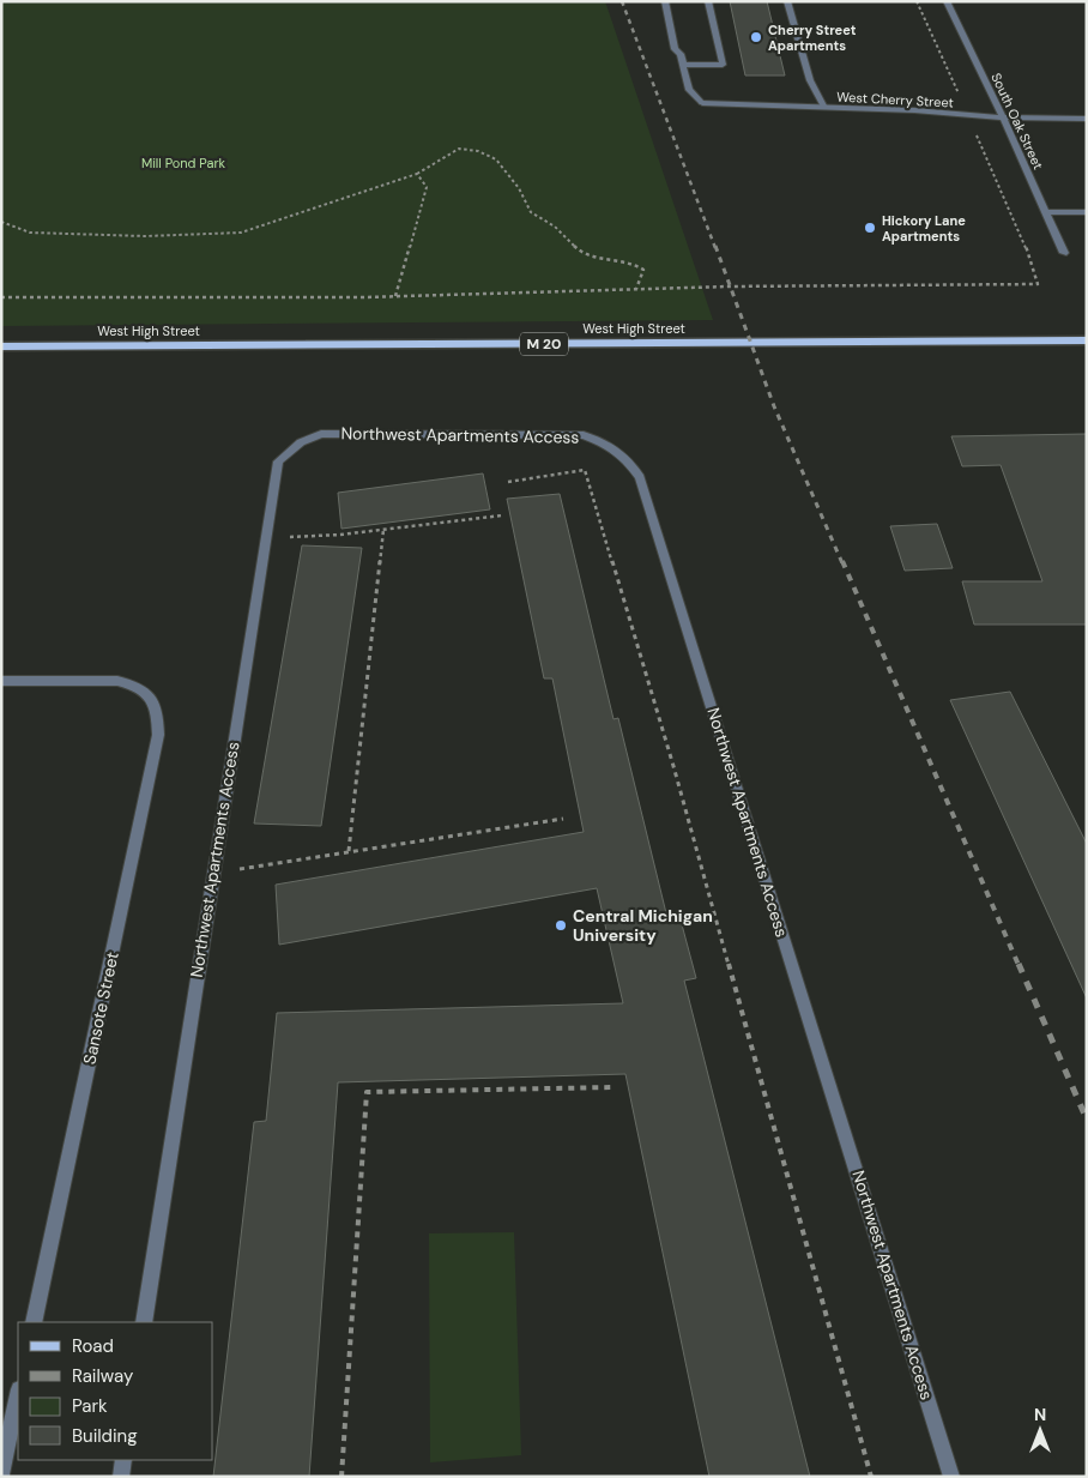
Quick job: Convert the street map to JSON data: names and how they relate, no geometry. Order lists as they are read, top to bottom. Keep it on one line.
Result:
{"streets":{"main road":["West High Street","M 20"],"street":["West Cherry Street","South Oak Street","Northwest Apartments Access","Sansote Street"]},"crossings":[["West Cherry Street","South Oak Street"]],"parks":["Mill Pond Park"],"places":["Cherry Street Apartments","Hickory Lane Apartments","Central Michigan University"],"legend":["Road","Railway","Park","Building"],"north":"top"}
